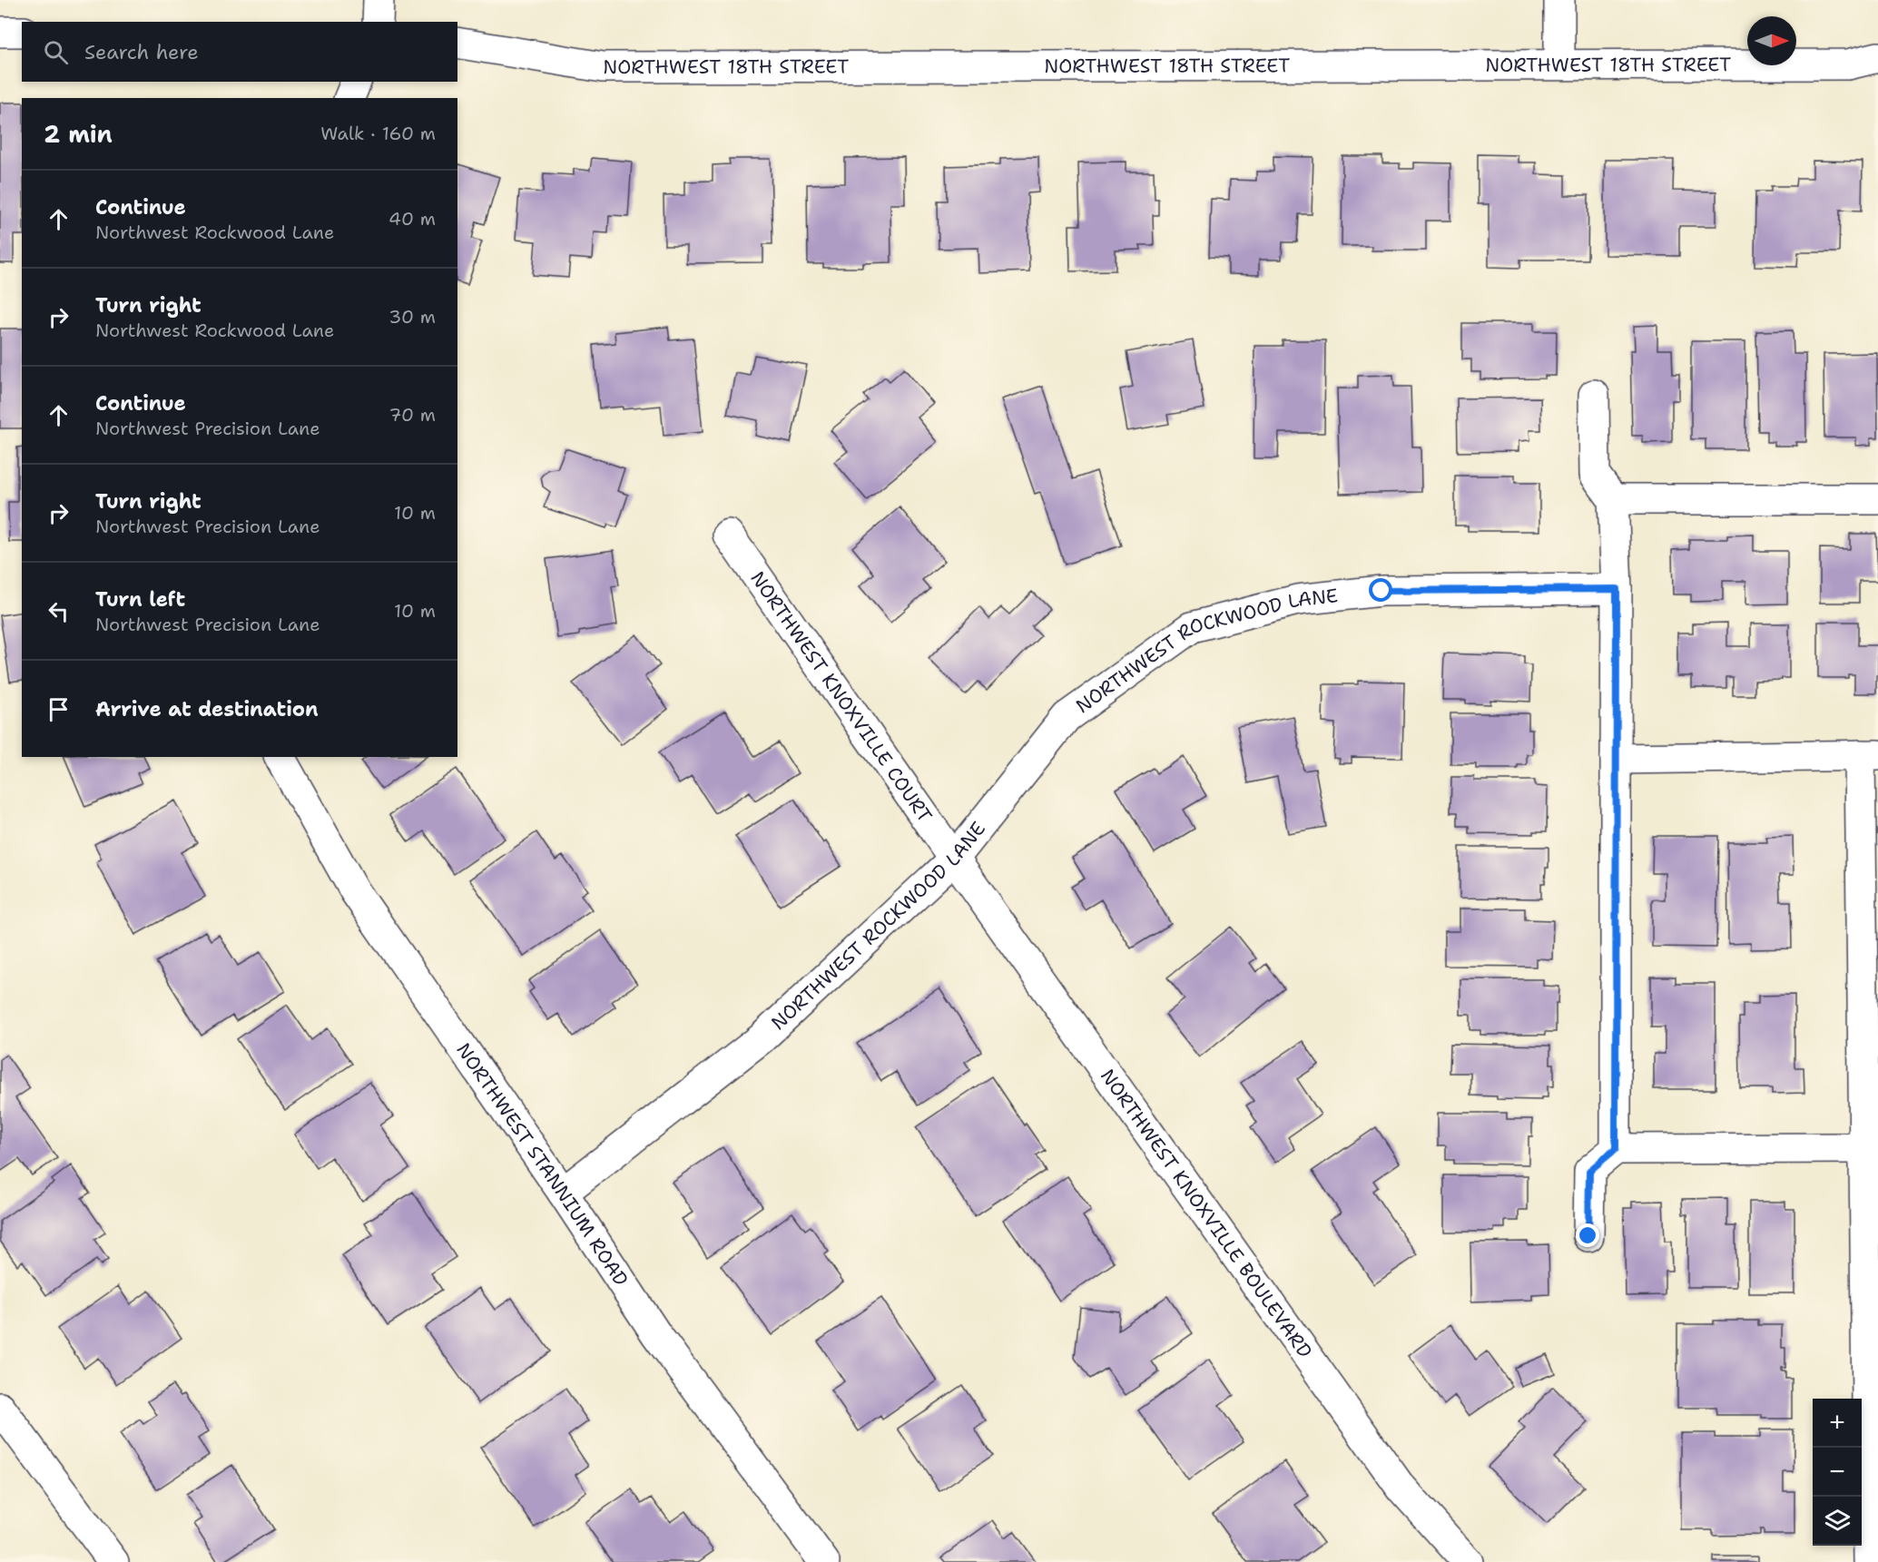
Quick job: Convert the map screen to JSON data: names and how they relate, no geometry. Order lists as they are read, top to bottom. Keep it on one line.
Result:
{"streets":{"street":["NORTHWEST 18TH STREET","NORTHWEST ROCKWOOD LANE","NORTHWEST KNOXVILLE COURT","NORTHWEST STANNIUM ROAD","NORTHWEST KNOXVILLE BOULEVARD"]},"crossings":[["NORTHWEST ROCKWOOD LANE","NORTHWEST KNOXVILLE COURT"],["NORTHWEST ROCKWOOD LANE","NORTHWEST STANNIUM ROAD"],["NORTHWEST ROCKWOOD LANE","NORTHWEST KNOXVILLE BOULEVARD"],["NORTHWEST KNOXVILLE COURT","NORTHWEST KNOXVILLE BOULEVARD"]],"north":"right","page":{"search":"Search here","heading":["2 min","Walk · 160 m"],"list":[["Continue","Northwest Rockwood Lane","40 m"],["Turn right","Northwest Rockwood Lane","30 m"],["Continue","Northwest Precision Lane","70 m"],["Turn right","Northwest Precision Lane","10 m"],["Turn left","Northwest Precision Lane","10 m"],"Arrive at destination"],"map_buttons":["+","−"]}}
